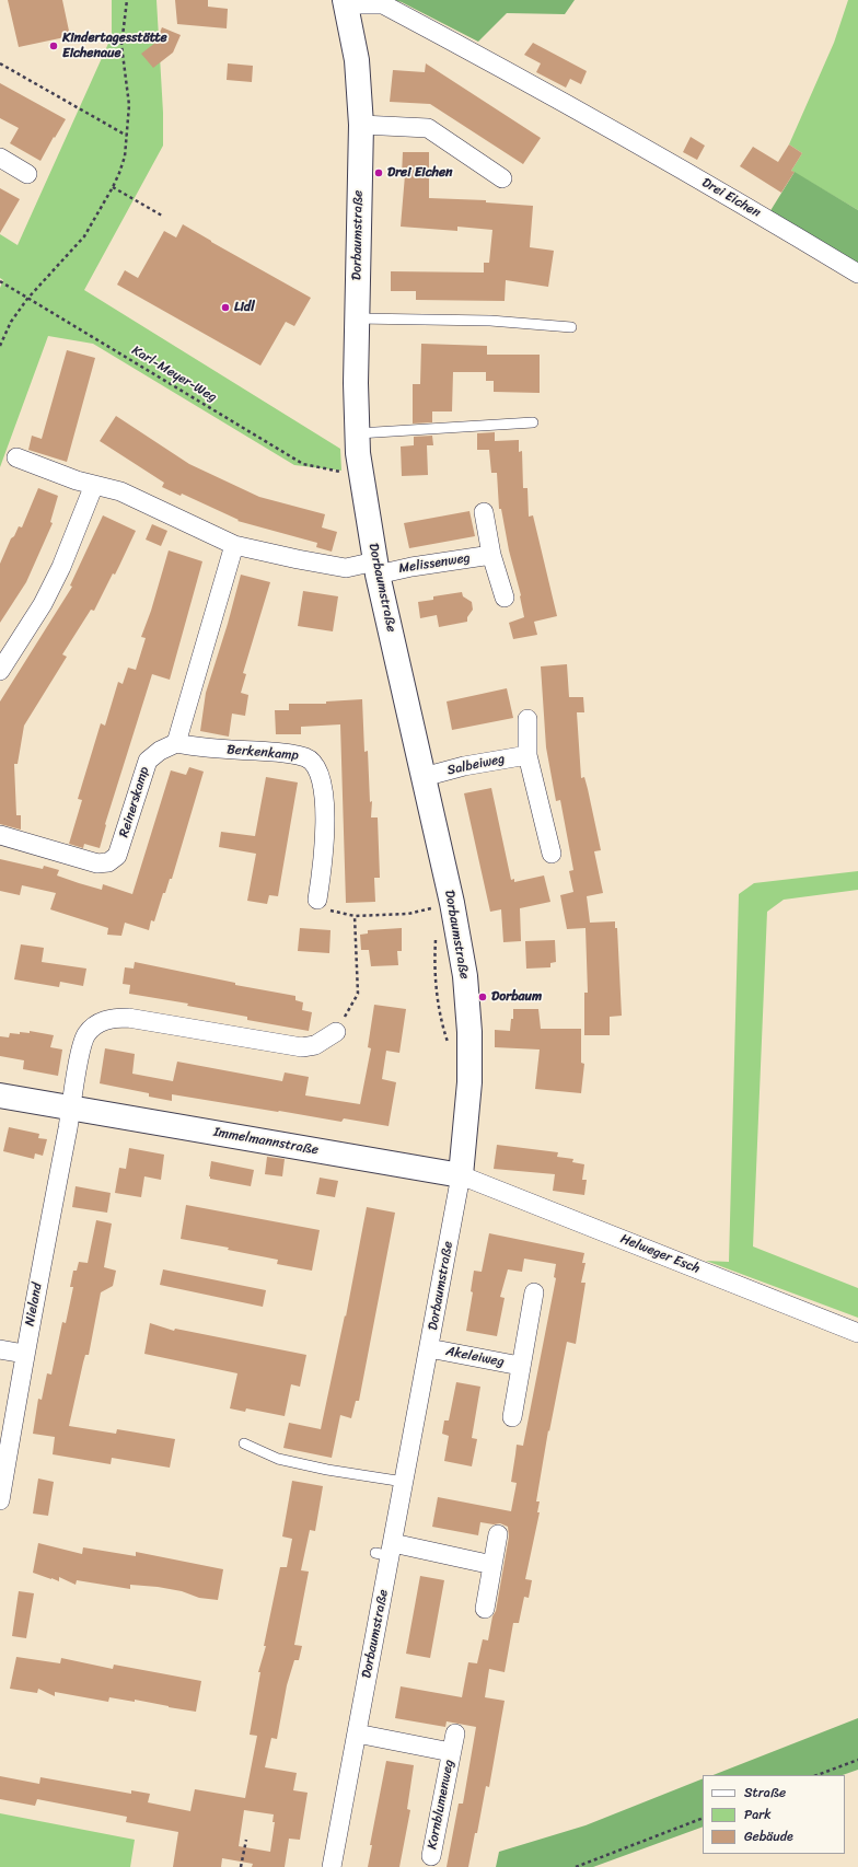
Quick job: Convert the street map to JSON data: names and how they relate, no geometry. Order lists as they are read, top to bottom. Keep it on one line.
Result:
{"streets":{"street":["Drei Eichen","Dorbaumstraße","Melissenweg","Berkenkamp","Salbeiweg","Reinerskamp","Immelmannstraße","Helweger Esch","Nieland","Akeleiweg","Kornblumenweg"],"path":["Karl-Meyer-Weg"]},"crossings":[["Drei Eichen","Dorbaumstraße"],["Dorbaumstraße","Melissenweg"],["Dorbaumstraße","Salbeiweg"],["Dorbaumstraße","Immelmannstraße"],["Dorbaumstraße","Helweger Esch"],["Dorbaumstraße","Akeleiweg"],["Dorbaumstraße","Kornblumenweg"],["Berkenkamp","Reinerskamp"],["Immelmannstraße","Helweger Esch"],["Immelmannstraße","Nieland"]],"places":["Kindertagesstätte Eichenaue","Drei Eichen","Lidl","Dorbaum"],"legend":["Straße","Park","Gebäude"]}
